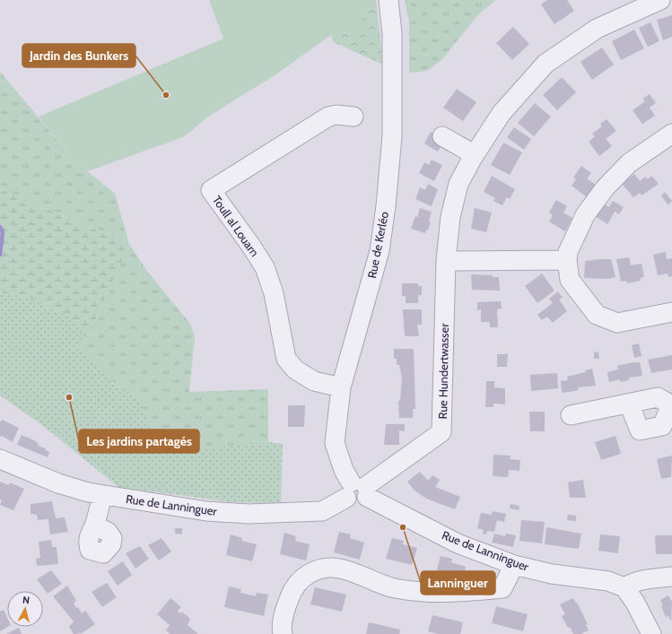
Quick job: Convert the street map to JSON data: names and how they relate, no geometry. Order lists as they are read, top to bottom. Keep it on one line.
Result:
{"streets":{"street":["Toull al Louarn","Rue de Kerléo","Rue Hundertwasser","Rue de Lanninguer"]},"crossings":[["Toull al Louarn","Rue de Kerléo"],["Rue de Kerléo","Rue Hundertwasser"],["Rue de Kerléo","Rue de Lanninguer"],["Rue Hundertwasser","Rue de Lanninguer"]],"places":["Jardin des Bunkers","Les jardins partagés","Lanninguer"],"north":"top"}
